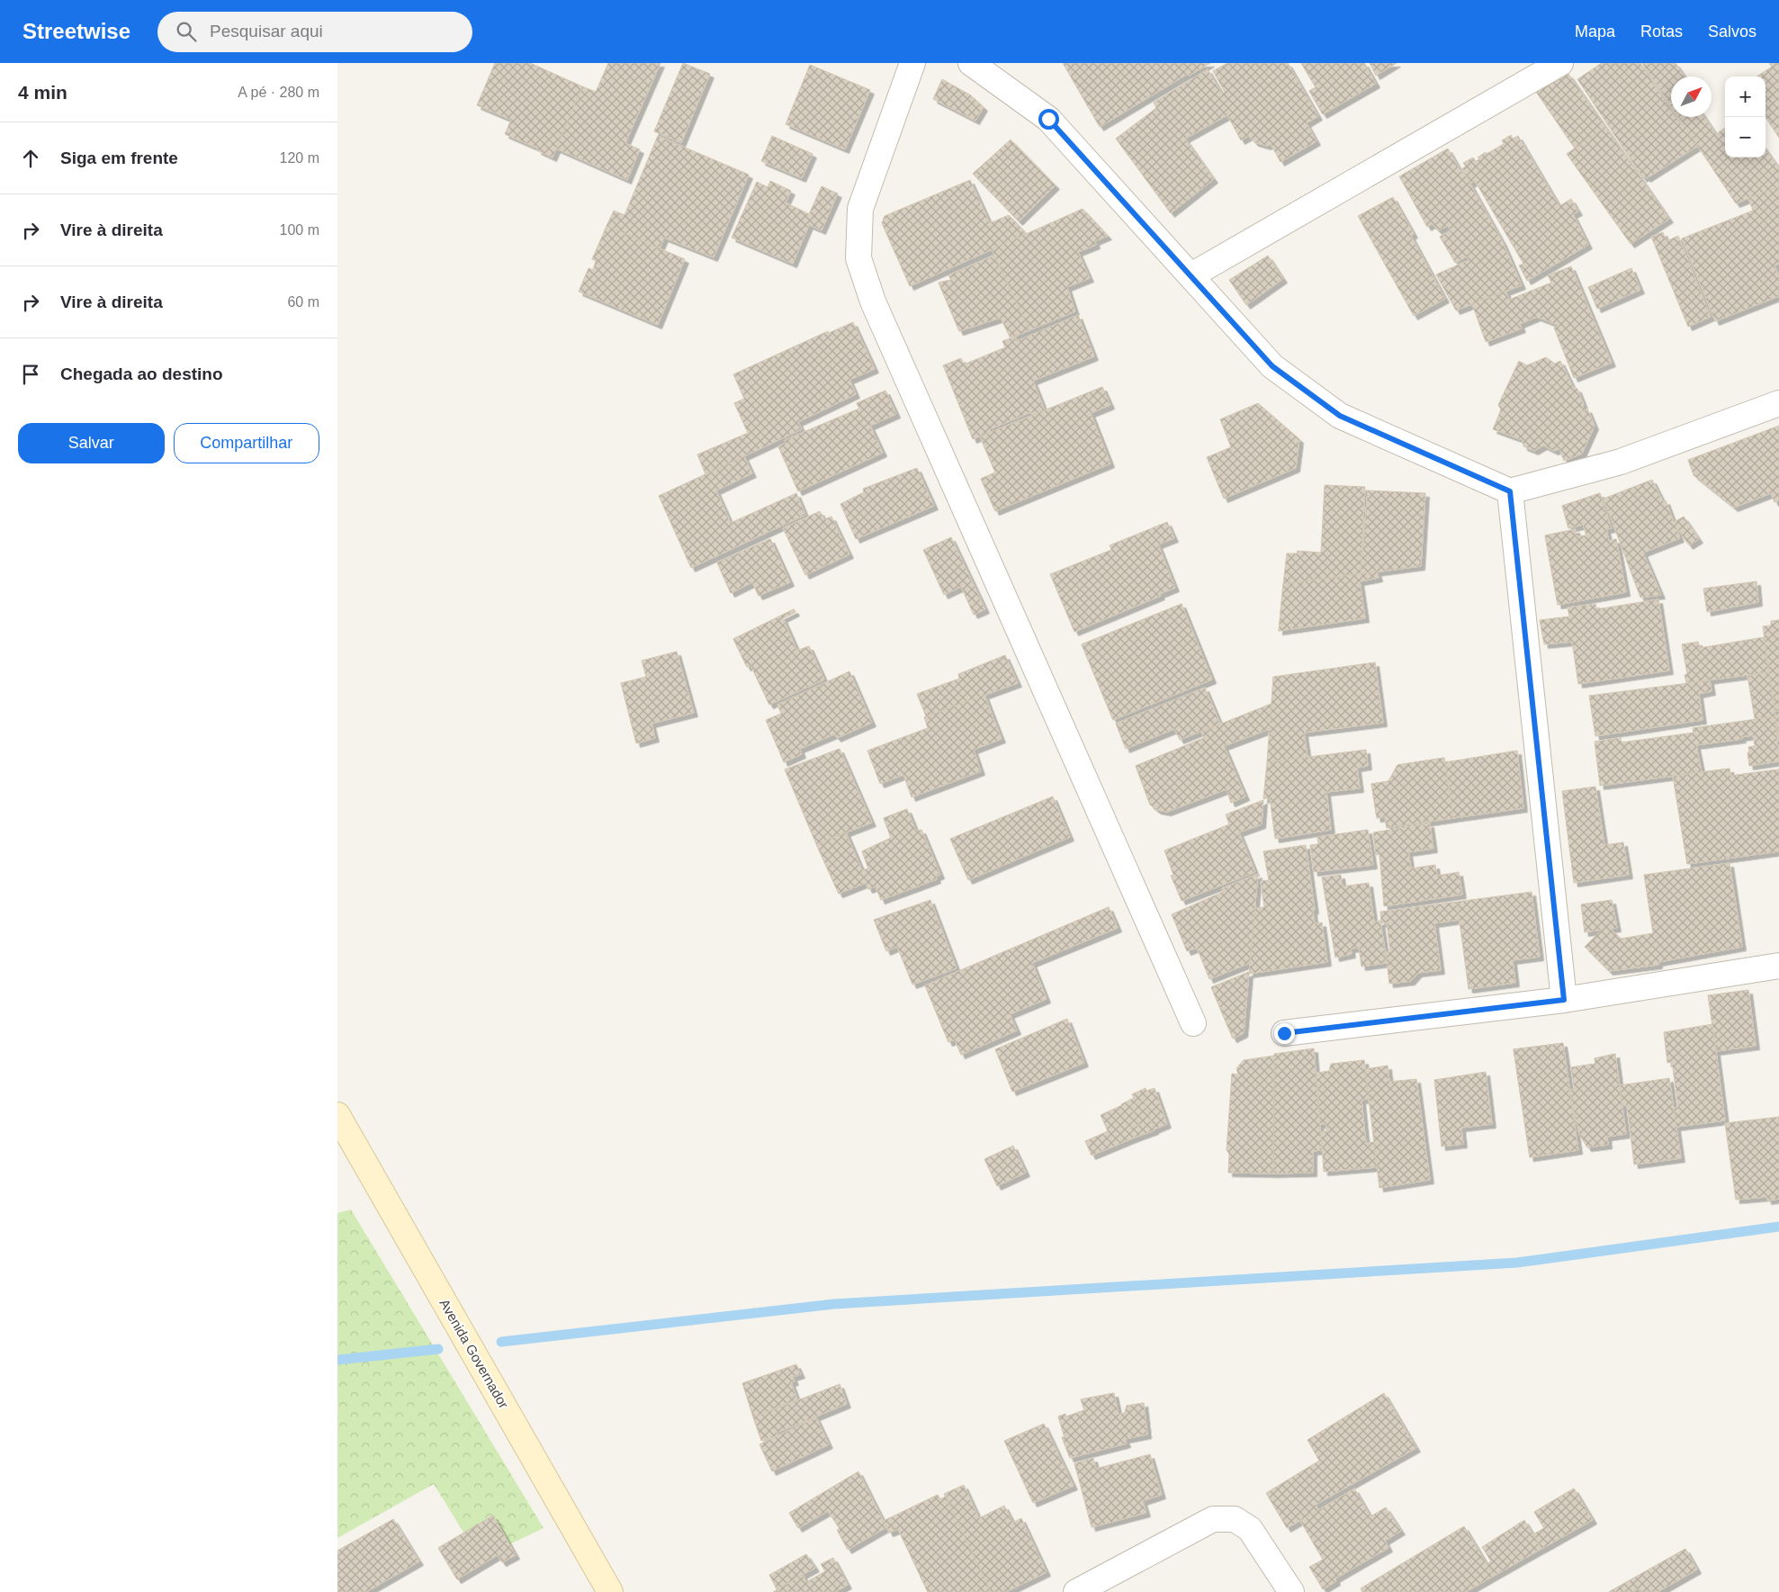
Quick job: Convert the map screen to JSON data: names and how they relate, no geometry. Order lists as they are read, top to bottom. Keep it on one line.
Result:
{"streets":{"street":["Avenida Governador"]},"north":"top right","page":{"header":"Streetwise","search":"Pesquisar aqui","nav":["Mapa","Rotas","Salvos"],"heading":["4 min","A pé · 280 m"],"map_buttons":["+","−"],"list":[["Siga em frente","120 m"],["Vire à direita","100 m"],["Vire à direita","60 m"],"Chegada ao destino"],"buttons":["Salvar","Compartilhar"]}}
